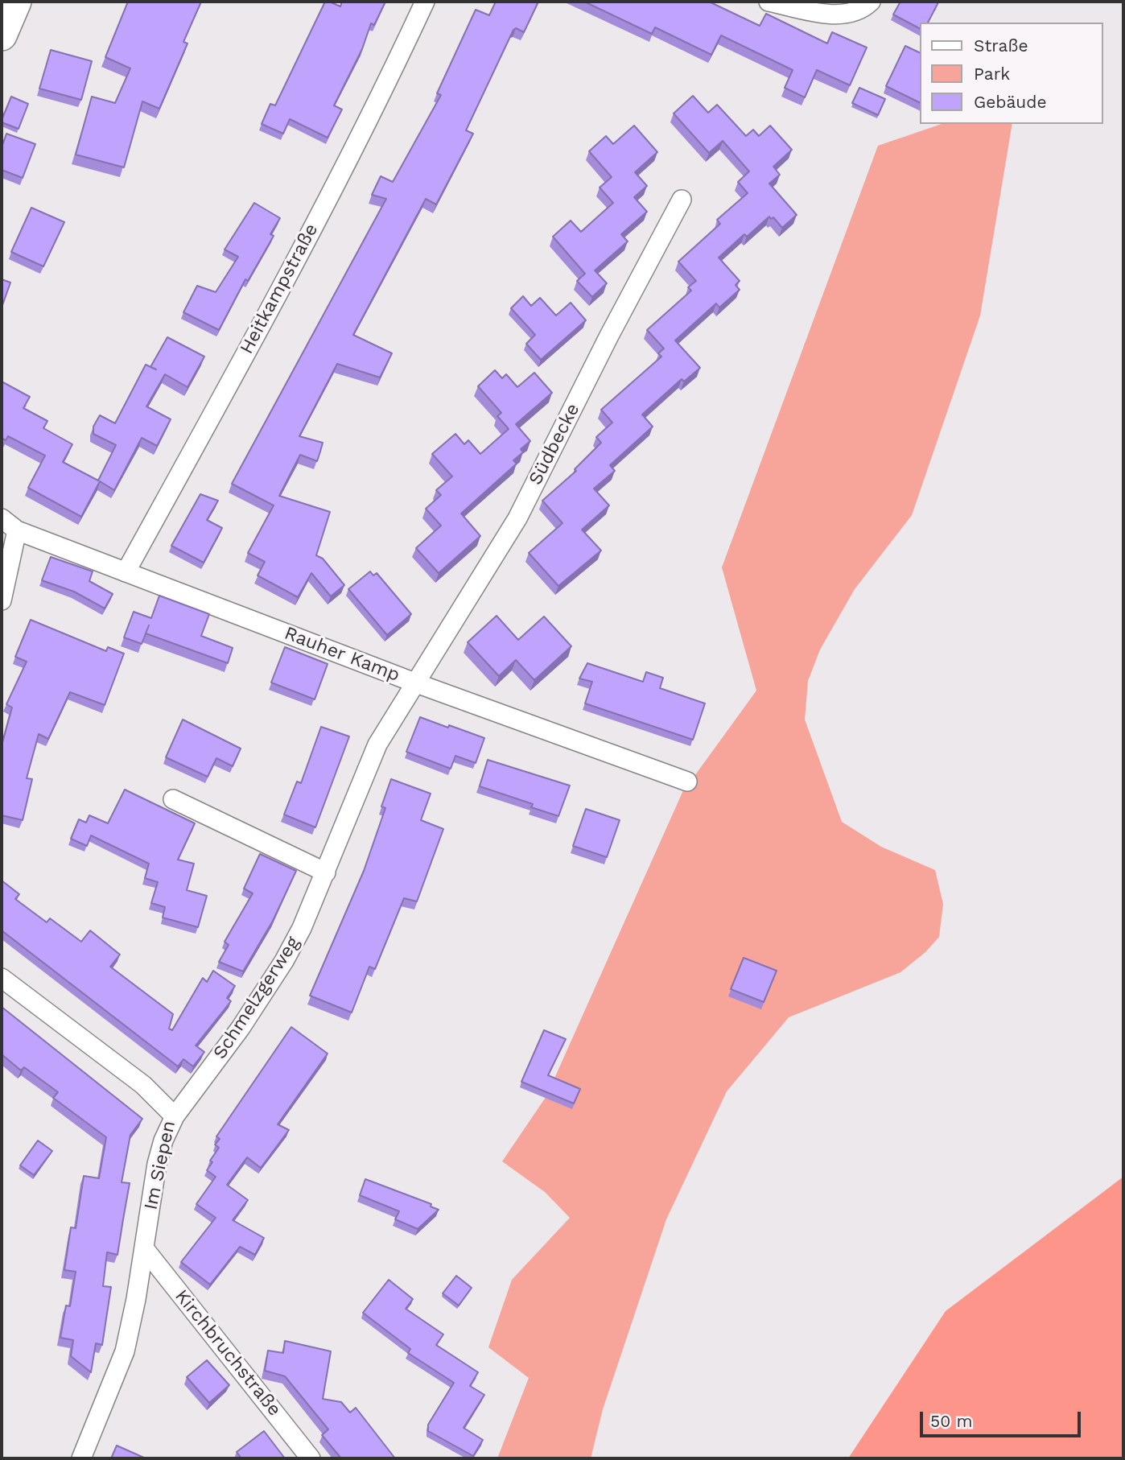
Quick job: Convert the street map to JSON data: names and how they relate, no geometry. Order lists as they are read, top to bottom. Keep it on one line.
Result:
{"streets":{"street":["Heitkampstraße","Südbecke","Rauher Kamp","Schmelzgerweg","Im Siepen","Kirchbruchstraße"]},"crossings":[["Heitkampstraße","Rauher Kamp"],["Südbecke","Rauher Kamp"],["Südbecke","Schmelzgerweg"],["Rauher Kamp","Schmelzgerweg"],["Schmelzgerweg","Im Siepen"],["Im Siepen","Kirchbruchstraße"]],"legend":["Straße","Park","Gebäude"],"scale_bar":"50 m"}
